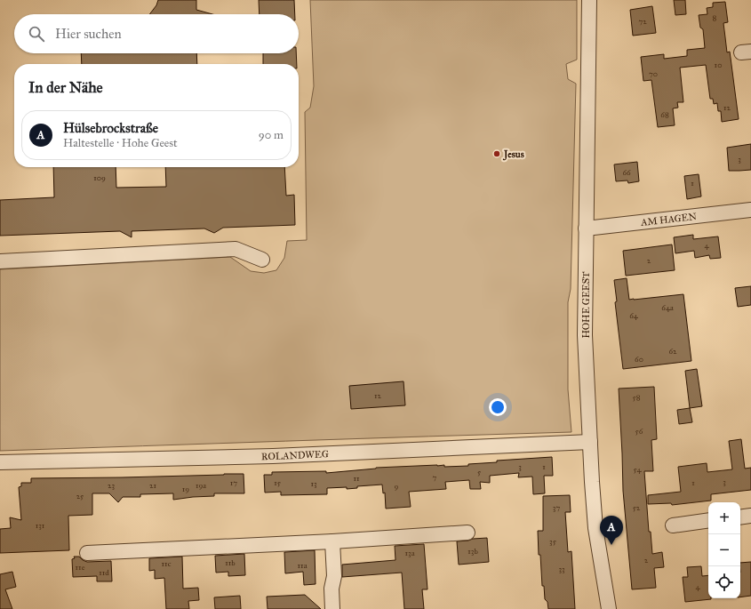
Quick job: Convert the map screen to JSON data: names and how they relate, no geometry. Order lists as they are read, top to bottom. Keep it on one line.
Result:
{"streets":{"street":["AM HAGEN","HOHE GEEST","ROLANDWEG"]},"crossings":[["AM HAGEN","HOHE GEEST"],["HOHE GEEST","ROLANDWEG"]],"places":["Jesus"],"house_numbers":["8","72","10","70","12","68","3","66","109","1","4","2","64a","64","62","60","12","58","56","3","1","54","5","7","11","3","17","15","1","13","23","21","19a","9","19","25","37","52","131","35","13b","13a","2","11b","11c","11a","11e","33","11d","4"],"page":{"search":"Hier suchen","heading":"In der Nähe","list":[{"mark":"A","name":"Hülsebrockstraße","note":"Haltestelle · Hohe Geest","value":"90 m"}],"map_buttons":["+","−"],"pins":"A"}}
